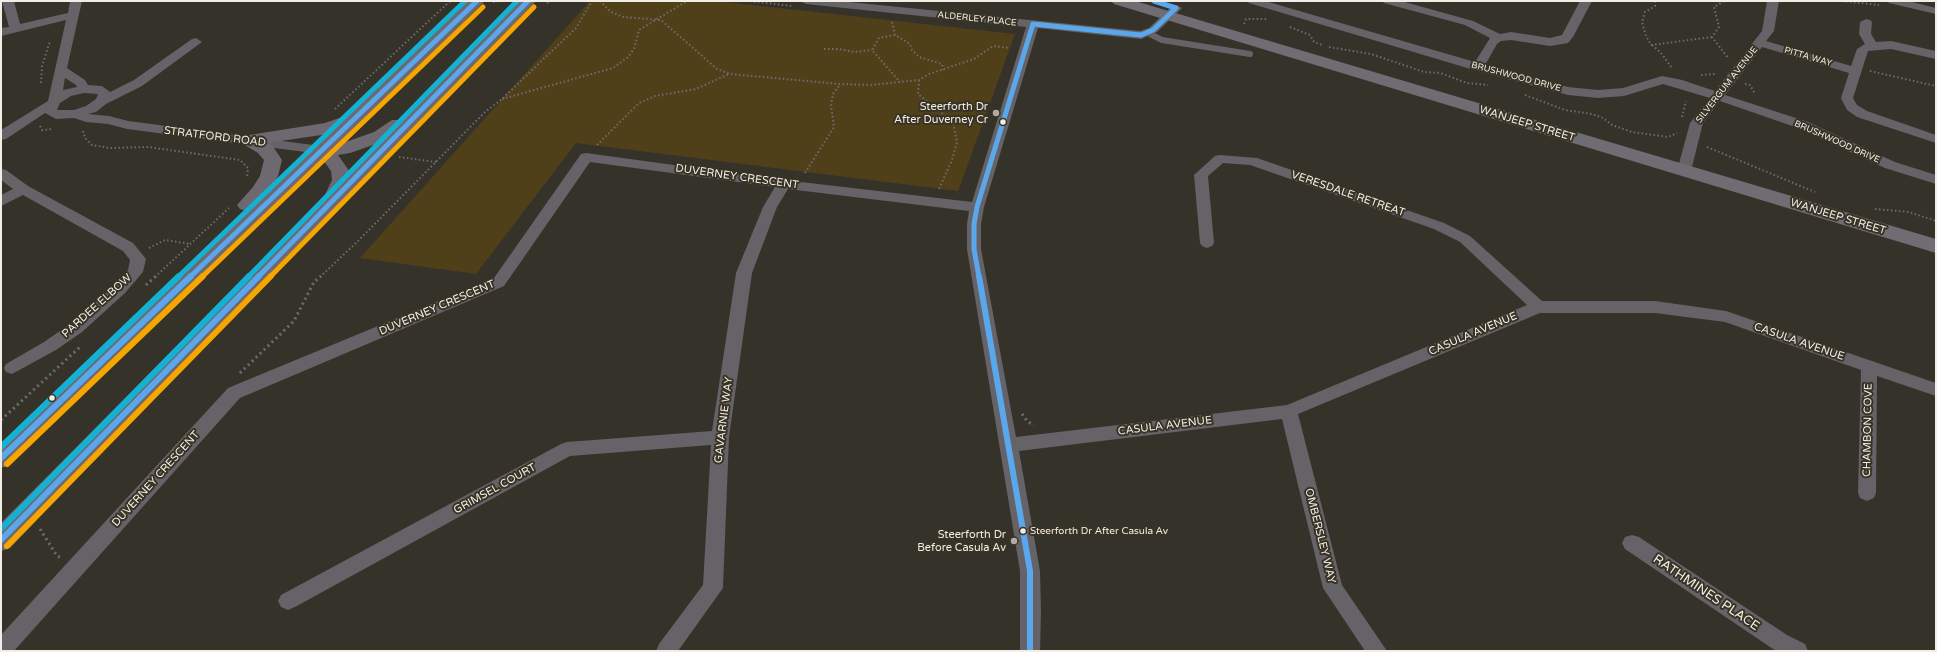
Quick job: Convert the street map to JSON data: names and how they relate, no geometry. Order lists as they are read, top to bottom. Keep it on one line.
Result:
{"streets":{"main road":["WANJEEP STREET"],"street":["ALDERLEY PLACE","PITTA WAY","BRUSHWOOD DRIVE","SILVERGUM AVENUE","STRATFORD ROAD","DUVERNEY CRESCENT","VERESDALE RETREAT","PARDEE ELBOW","CASULA AVENUE","GAVARNIE WAY","CHAMBON COVE","GRIMSEL COURT","OMBERSLEY WAY","RATHMINES PLACE"]},"crossings":[["PITTA WAY","SILVERGUM AVENUE"],["BRUSHWOOD DRIVE","SILVERGUM AVENUE"],["SILVERGUM AVENUE","WANJEEP STREET"],["DUVERNEY CRESCENT","GAVARNIE WAY"],["VERESDALE RETREAT","CASULA AVENUE"],["CASULA AVENUE","CHAMBON COVE"],["CASULA AVENUE","OMBERSLEY WAY"],["GAVARNIE WAY","GRIMSEL COURT"]],"places":["Steerforth Dr After Duverney Cr","Steerforth Dr After Casula Av","Steerforth Dr Before Casula Av"]}
